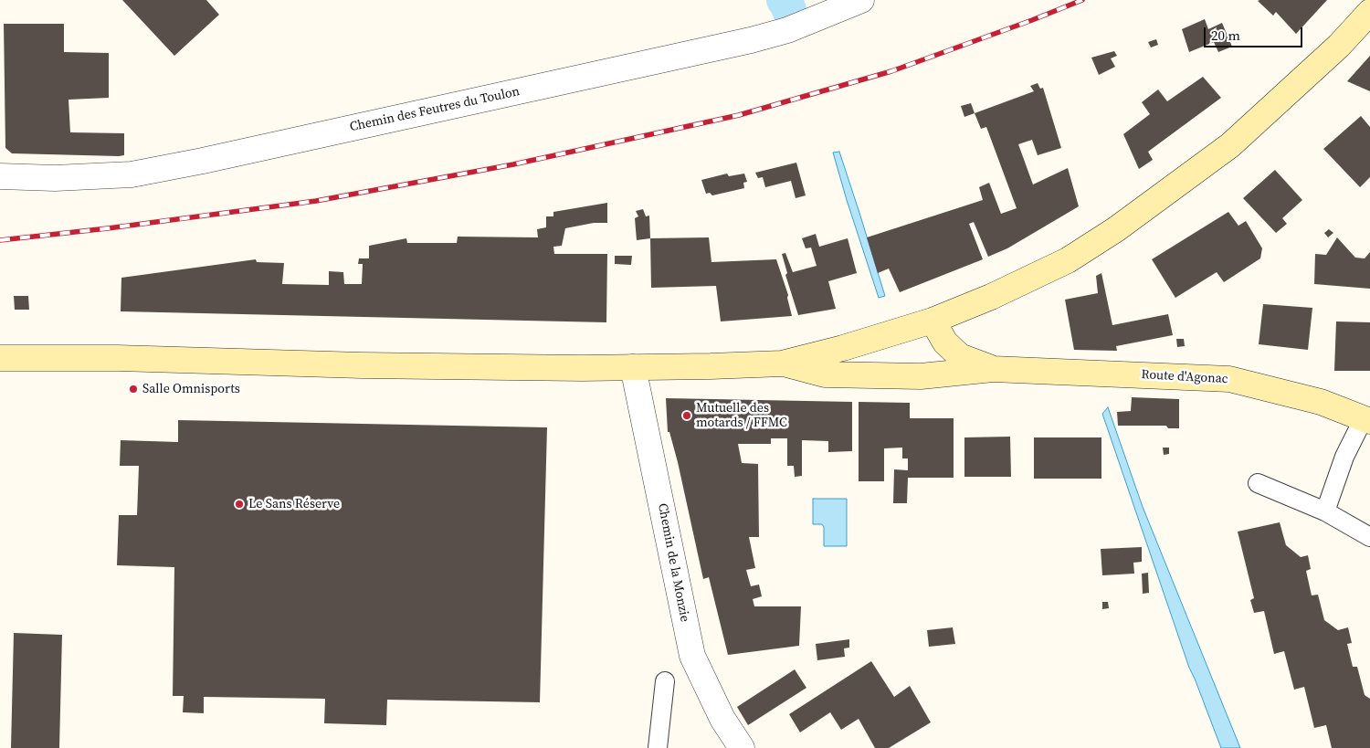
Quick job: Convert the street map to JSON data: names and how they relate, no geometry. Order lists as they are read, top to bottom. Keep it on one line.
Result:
{"streets":{"main road":["Route d'Agonac"],"street":["Chemin des Feutres du Toulon","Chemin de la Monzie"]},"places":["Salle Omnisports","Mutuelle des motards / FFMC","Le Sans Réserve"],"scale_bar":"20 m"}
